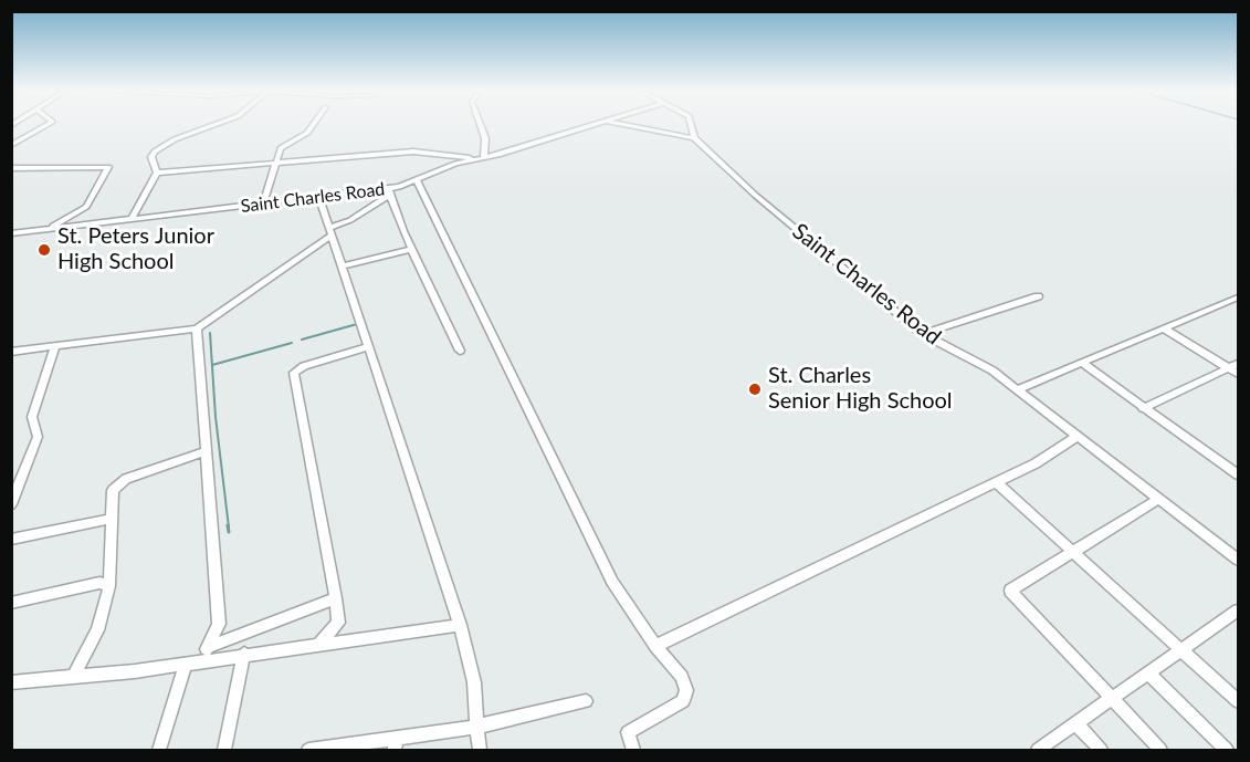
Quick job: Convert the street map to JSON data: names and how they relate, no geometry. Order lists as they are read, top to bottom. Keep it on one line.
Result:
{"streets":{"street":["Saint Charles Road"]},"places":["St. Peters Junior High School","St. Charles Senior High School"]}
